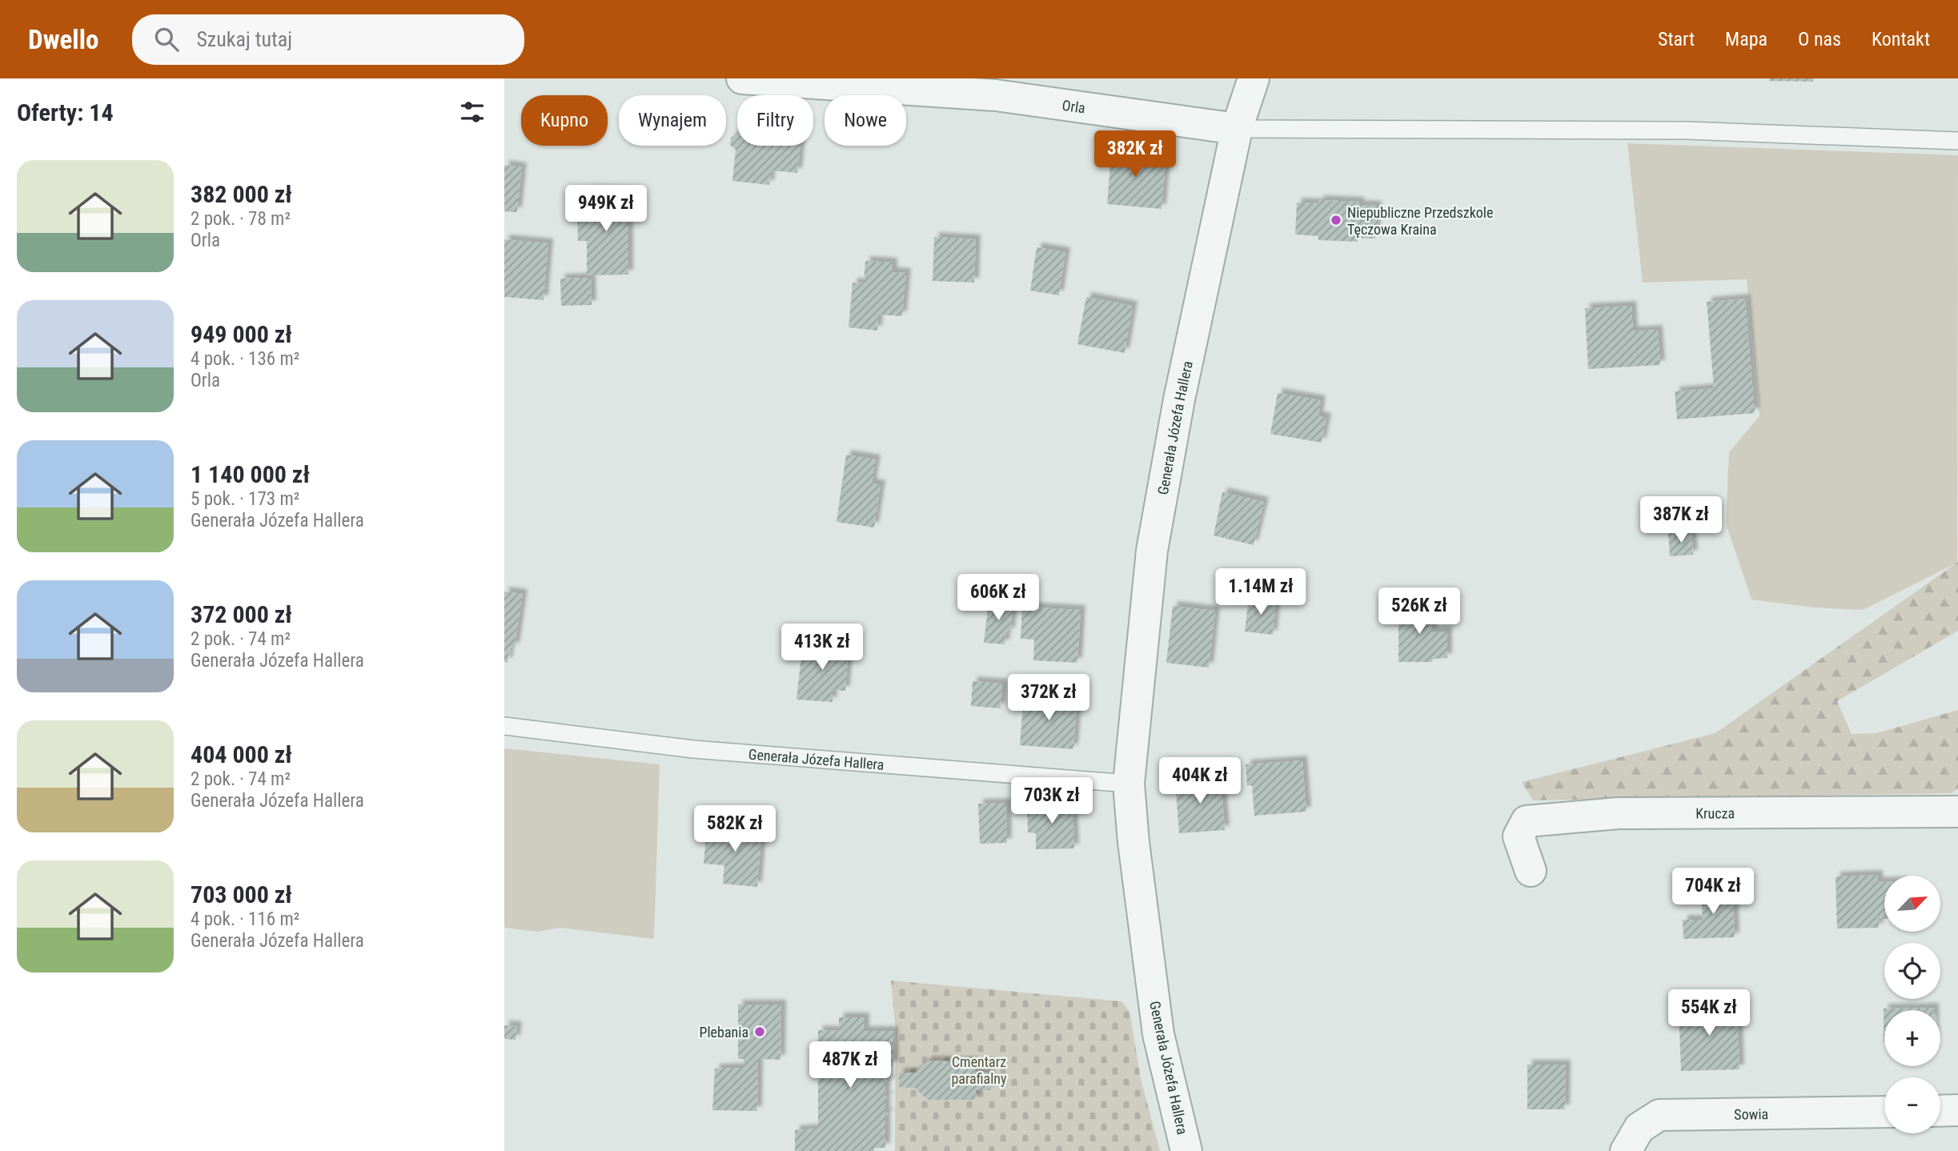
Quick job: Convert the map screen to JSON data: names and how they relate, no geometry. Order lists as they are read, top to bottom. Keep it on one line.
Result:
{"streets":{"street":["Orla","Generała Józefa Hallera","Krucza","Sowia"]},"crossings":[["Orla","Generała Józefa Hallera"]],"parks":["Cmentarz parafialny"],"places":["Niepubliczne Przedszkole Tęczowa Kraina","Plebania"],"north":"top right","page":{"header":"Dwello","search":"Szukaj tutaj","nav":["Start","Mapa","O nas","Kontakt"],"heading":"Oferty: 14","chip":["Kupno","Wynajem","Filtry","Nowe"],"price":["382K zł","949K zł","387K zł","1.14M zł","606K zł","526K zł","413K zł","372K zł","404K zł","703K zł","582K zł","704K zł","554K zł","487K zł"],"list":[{"name":"382 000 zł","note":"2 pok. · 78 m² · Orla"},{"name":"949 000 zł","note":"4 pok. · 136 m² · Orla"},{"name":"1 140 000 zł","note":"5 pok. · 173 m² · Generała Józefa Hallera"},{"name":"372 000 zł","note":"2 pok. · 74 m² · Generała Józefa Hallera"},{"name":"404 000 zł","note":"2 pok. · 74 m² · Generała Józefa Hallera"},{"name":"703 000 zł","note":"4 pok. · 116 m² · Generała Józefa Hallera"}],"map_buttons":["+","−"]}}
